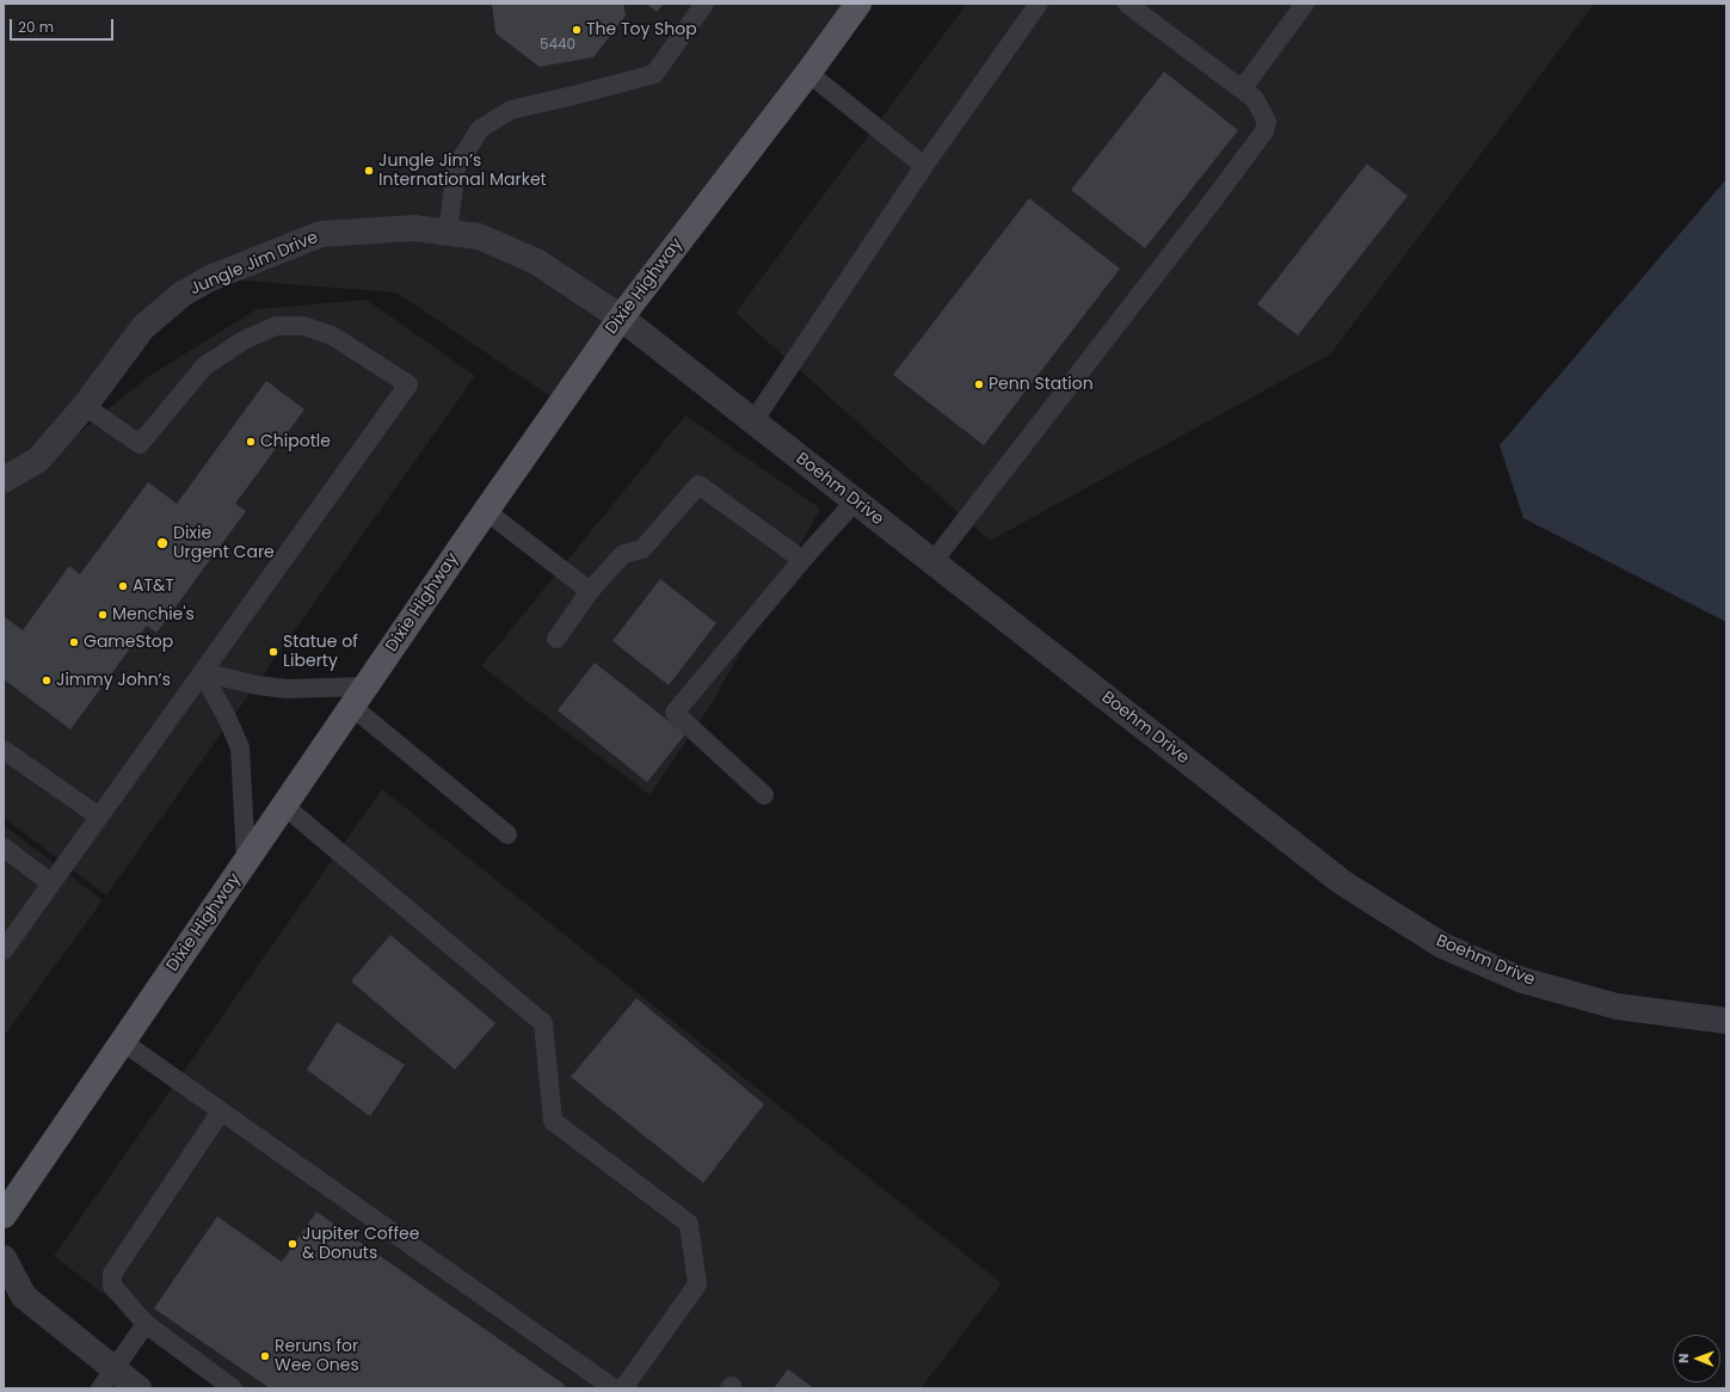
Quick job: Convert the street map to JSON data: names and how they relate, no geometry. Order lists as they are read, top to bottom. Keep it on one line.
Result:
{"streets":{"main road":["Dixie Highway"],"street":["Jungle Jim Drive","Boehm Drive"]},"crossings":[["Jungle Jim Drive","Dixie Highway"],["Jungle Jim Drive","Boehm Drive"],["Dixie Highway","Boehm Drive"]],"places":["The Toy Shop","Jungle Jim’s International Market","Penn Station","Chipotle","Dixie Urgent Care","AT&T","Menchie's","GameStop","Statue of Liberty","Jimmy John’s","Jupiter Coffee & Donuts","Reruns for Wee Ones"],"house_numbers":["5440"],"scale_bar":"20 m","north":"left"}
